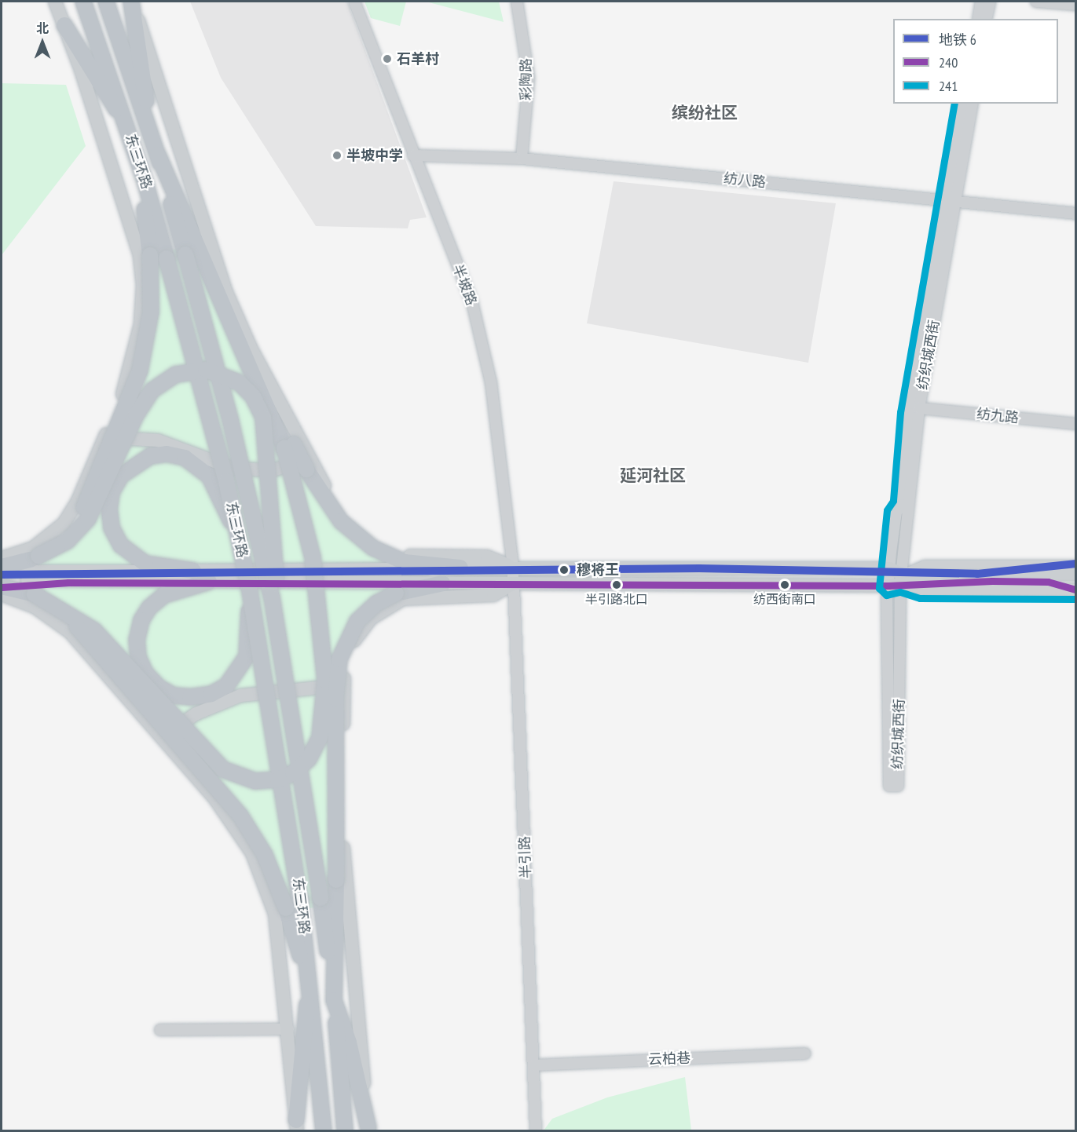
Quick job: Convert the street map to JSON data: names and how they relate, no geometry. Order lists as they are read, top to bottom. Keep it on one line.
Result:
{"streets":{"highway":["东三环路"],"street":["彩陶路","纺八路","半坡路","纺织城西街","纺九路","半引路","云柏巷"]},"crossings":[["彩陶路","纺八路"],["纺八路","半坡路"],["纺八路","纺织城西街"],["半坡路","半引路"],["纺织城西街","纺九路"],["半引路","云柏巷"]],"districts":["缤纷社区","延河社区"],"places":["石羊村","半坡中学","穆将王","半引路北口","纺西街南口"],"lines":["transit line 241","metro line 6","transit line 240"],"legend":["地铁 6","240","241"],"north":"top"}
